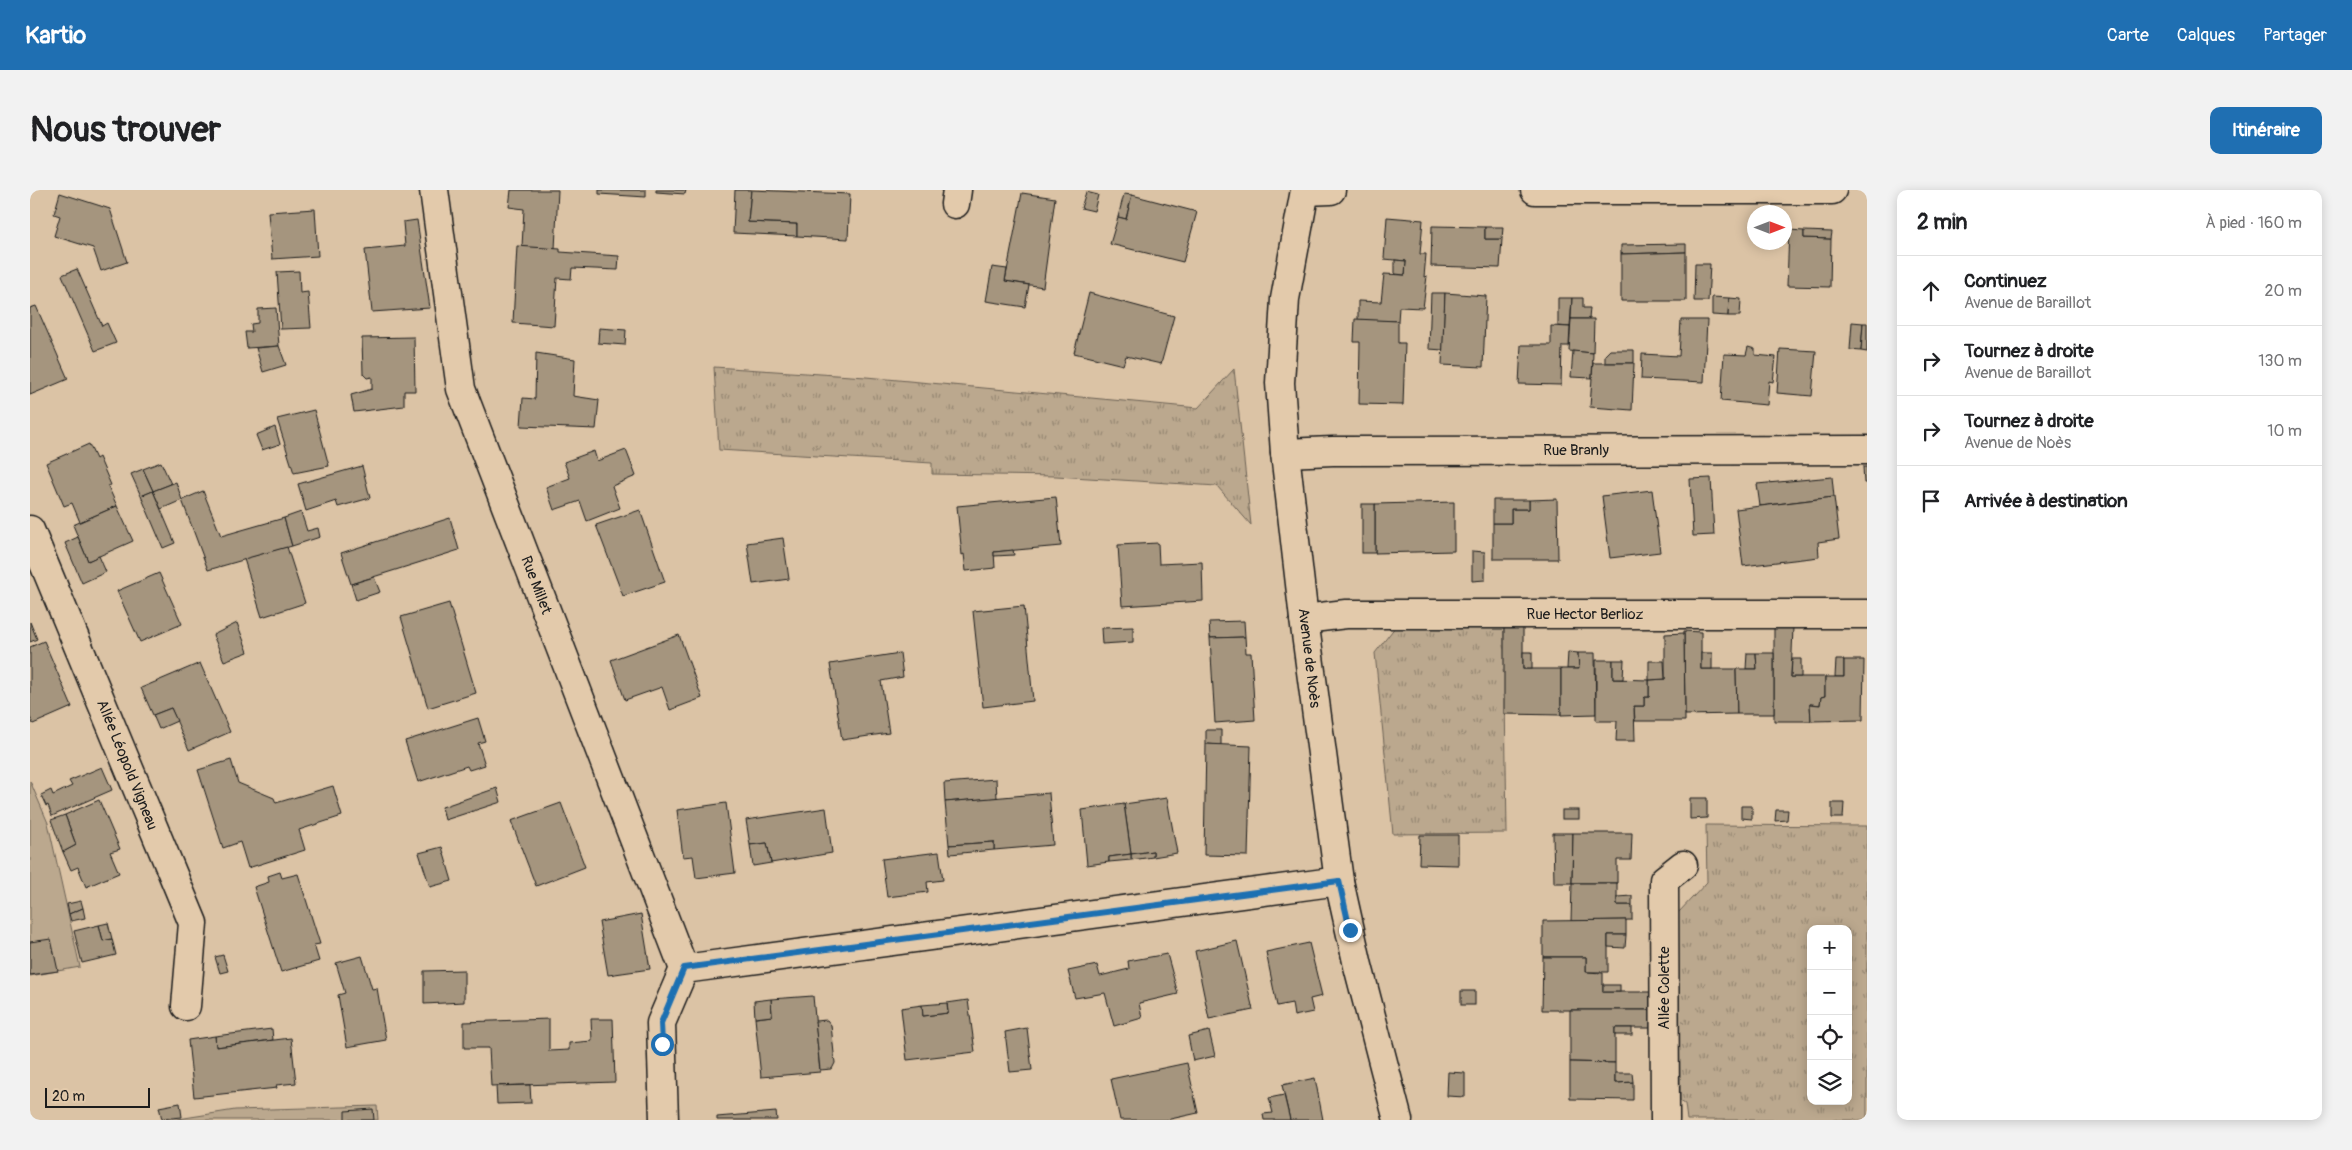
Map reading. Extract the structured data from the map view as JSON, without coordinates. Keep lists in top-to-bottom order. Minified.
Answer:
{"streets":{"street":["Rue Branly","Rue Millet","Rue Hector Berlioz","Avenue de Noès","Allée Léopold Vigneau","Allée Colette"]},"crossings":[["Rue Branly","Avenue de Noès"],["Rue Hector Berlioz","Avenue de Noès"]],"scale_bar":"20 m","north":"right","page":{"header":"Kartio","nav":["Carte","Calques","Partager"],"buttons":"Itinéraire","title":"Nous trouver","heading":["2 min","À pied · 160 m"],"list":[["Continuez","Avenue de Baraillot","20 m"],["Tournez à droite","Avenue de Baraillot","130 m"],["Tournez à droite","Avenue de Noès","10 m"],"Arrivée à destination"],"map_buttons":["+","−"],"scale":"20 m"}}
